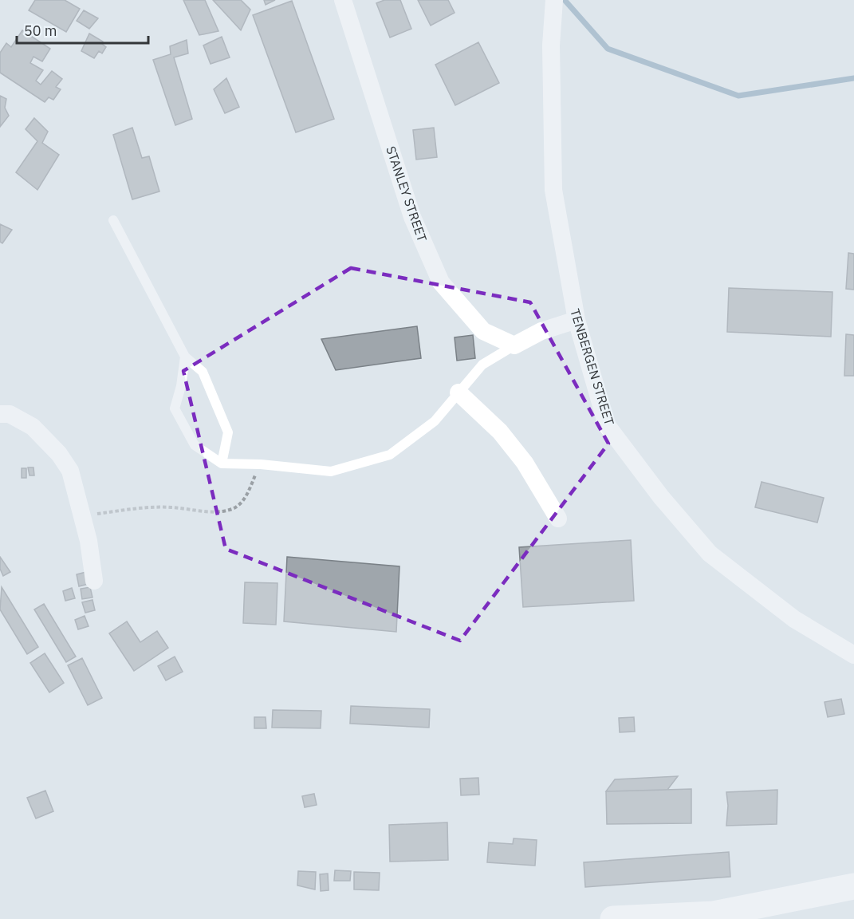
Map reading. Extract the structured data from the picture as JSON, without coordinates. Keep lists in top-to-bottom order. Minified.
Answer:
{"streets":{"street":["STANLEY STREET","TENBERGEN STREET"]},"scale_bar":"50 m"}
